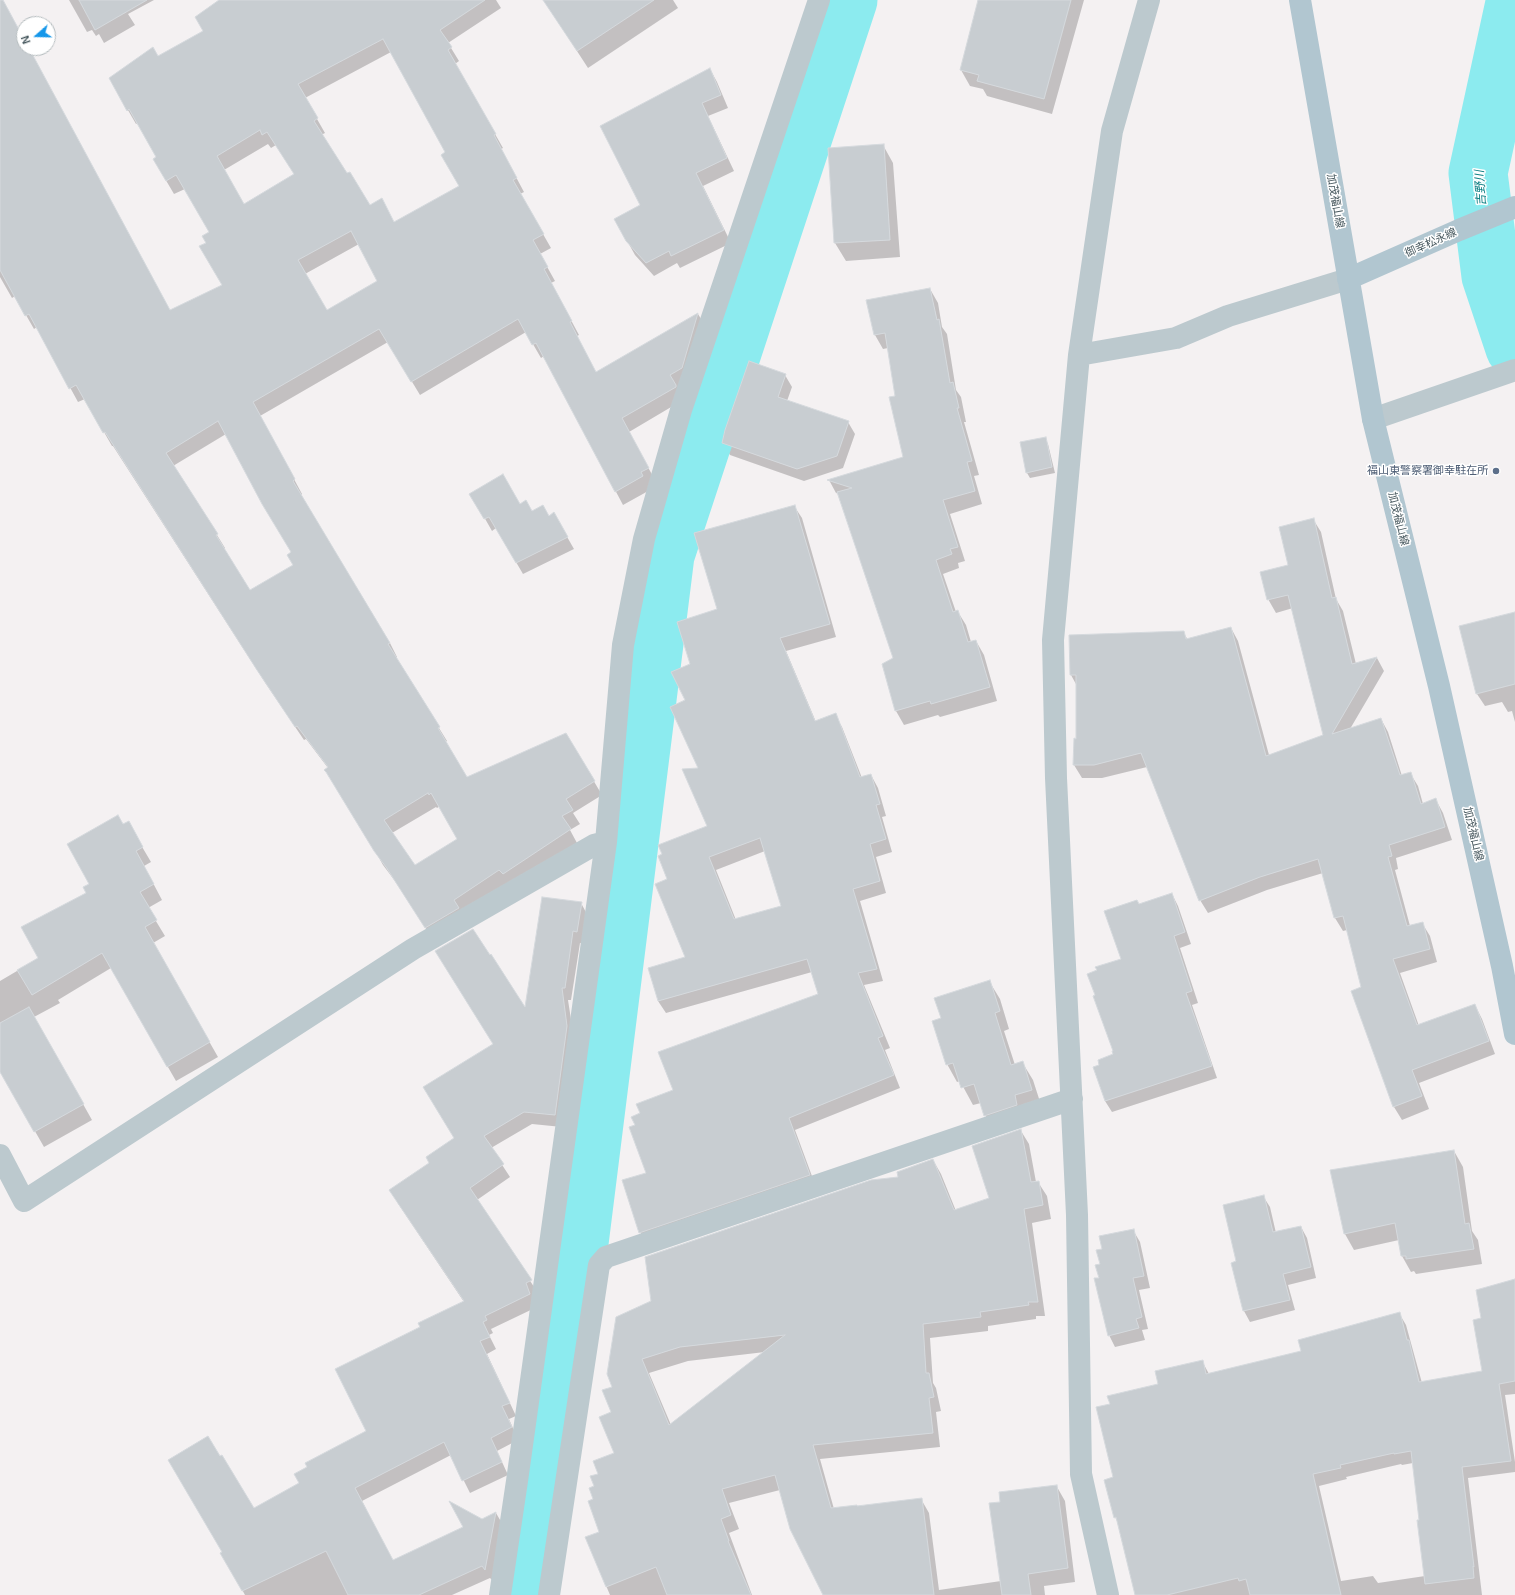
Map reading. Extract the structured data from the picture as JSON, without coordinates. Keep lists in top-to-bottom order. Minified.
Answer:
{"streets":{"main road":["加茂福山線","御幸松永線"]},"crossings":[["加茂福山線","御幸松永線"]],"water":["吉野川"],"places":["福山東警察署御幸駐在所"],"north":"left"}
